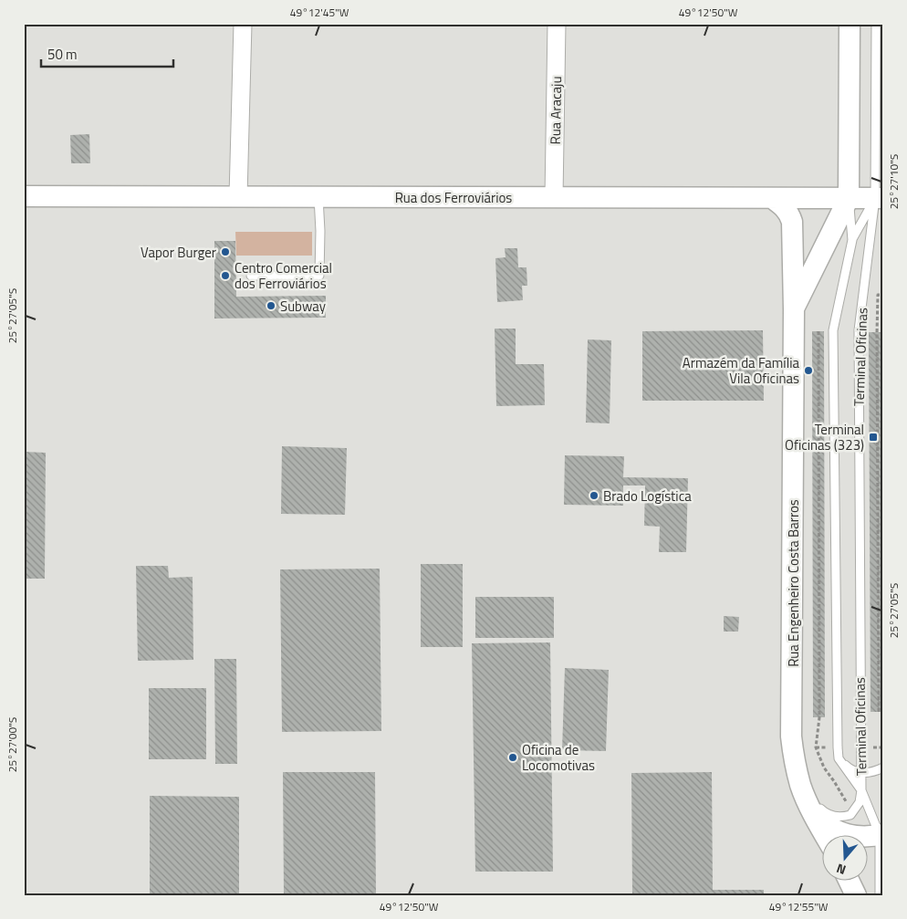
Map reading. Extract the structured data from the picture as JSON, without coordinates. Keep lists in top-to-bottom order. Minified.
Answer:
{"streets":{"street":["Rua Aracaju","Rua dos Ferroviários","Rua Engenheiro Costa Barros"],"lane":["Terminal Oficinas"]},"crossings":[["Rua Aracaju","Rua dos Ferroviários"],["Rua dos Ferroviários","Terminal Oficinas"],["Rua dos Ferroviários","Rua Engenheiro Costa Barros"],["Terminal Oficinas","Rua Engenheiro Costa Barros"]],"places":{"other":["Vapor Burger","Centro Comercial dos Ferroviários","Subway","Armazém da Família Vila Oficinas","Brado Logística","Oficina de Locomotivas"],"transit":["Terminal Oficinas (323)"]},"scale_bar":"50 m","north":"bottom","coordinates":["49°12'45\"W","49°12'50\"W","25°27'10\"S","25°27'05\"S","25°27'00\"S","49°12'55\"W"]}
